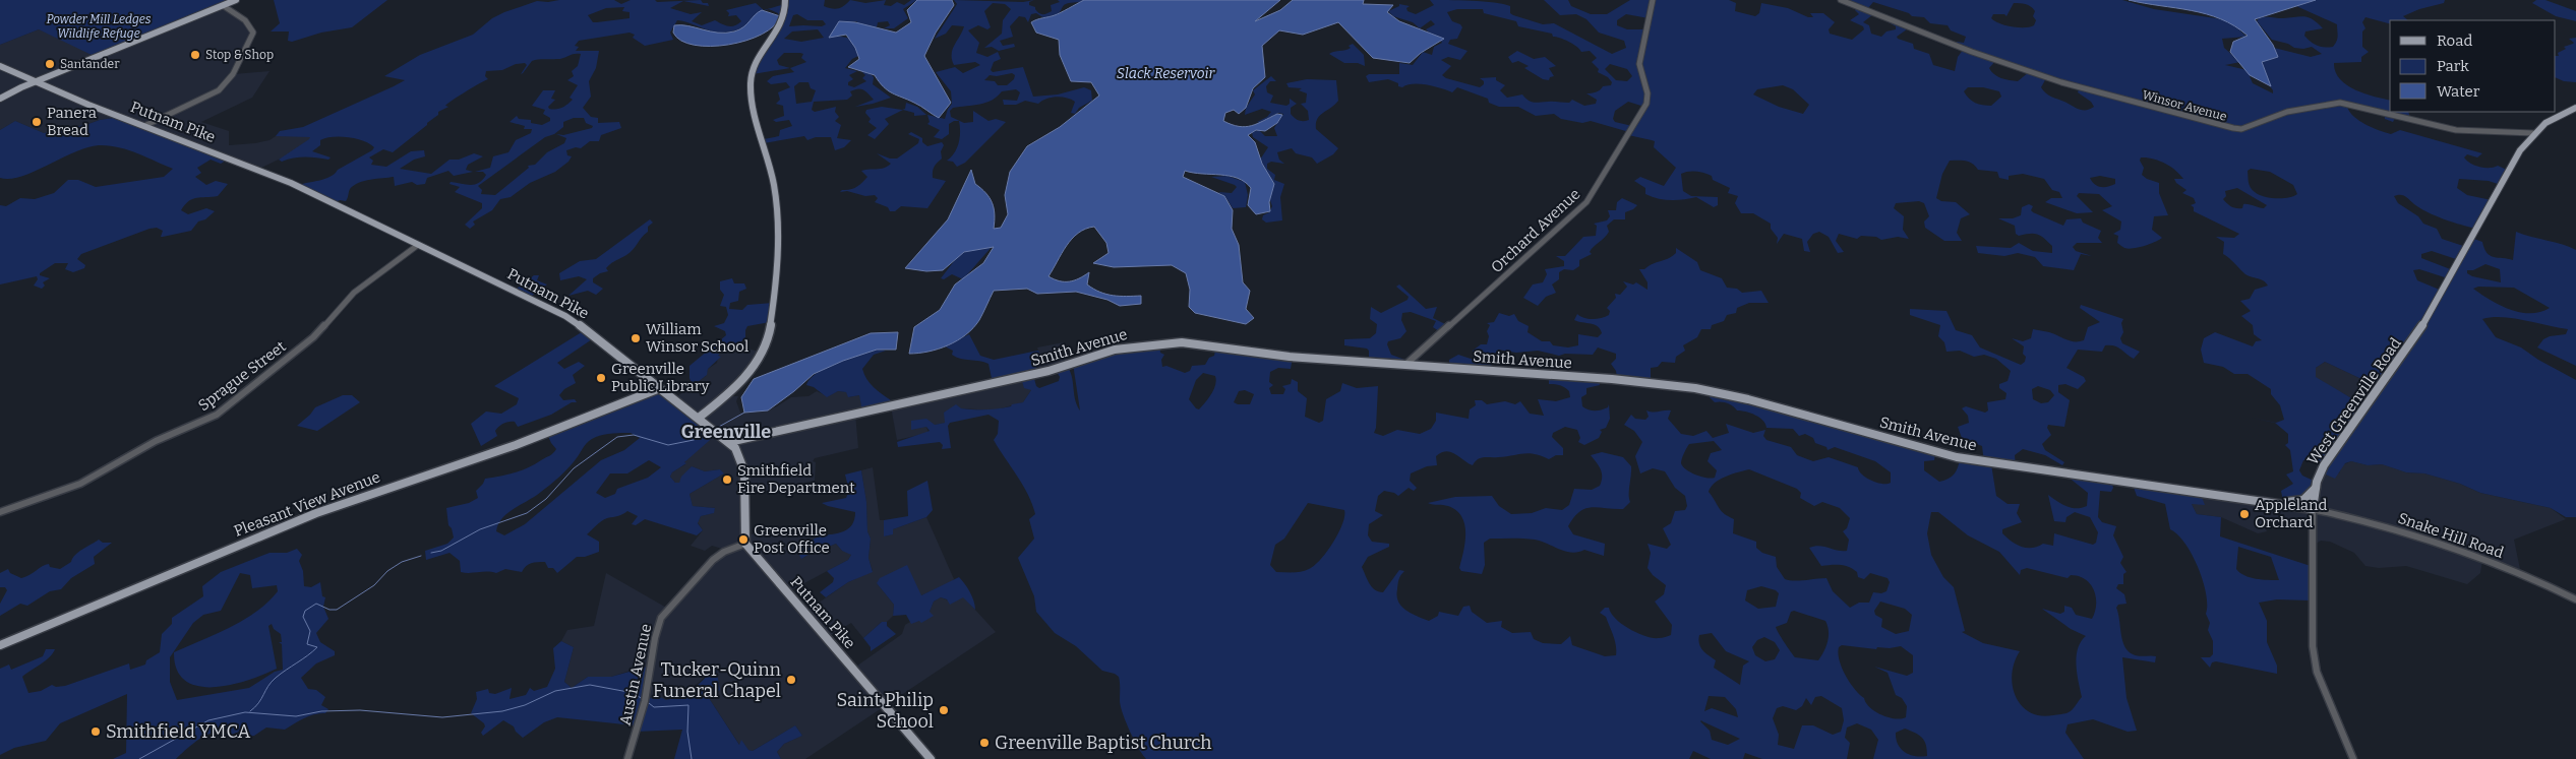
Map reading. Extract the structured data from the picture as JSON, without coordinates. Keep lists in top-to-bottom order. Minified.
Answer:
{"streets":{"main road":["Putnam Pike","Smith Avenue","West Greenville Road","Pleasant View Avenue"],"street":["Winsor Avenue","Orchard Avenue","Sprague Street","Snake Hill Road","Austin Avenue"]},"crossings":[["Winsor Avenue","West Greenville Road"],["Putnam Pike","Smith Avenue"],["Putnam Pike","Sprague Street"],["Putnam Pike","Pleasant View Avenue"],["Putnam Pike","Austin Avenue"],["Orchard Avenue","Smith Avenue"],["Smith Avenue","West Greenville Road"],["Smith Avenue","Snake Hill Road"],["West Greenville Road","Snake Hill Road"]],"districts":["Greenville"],"water":["Slack Reservoir"],"parks":["Powder Mill Ledges Wildlife Refuge"],"places":["Stop & Shop","Santander","Panera Bread","William Winsor School","Greenville Public Library","Smithfield Fire Department","Appleland Orchard","Greenville Post Office","Tucker-Quinn Funeral Chapel","Saint Philip School","Smithfield YMCA","Greenville Baptist Church"],"legend":["Road","Park","Water"]}
